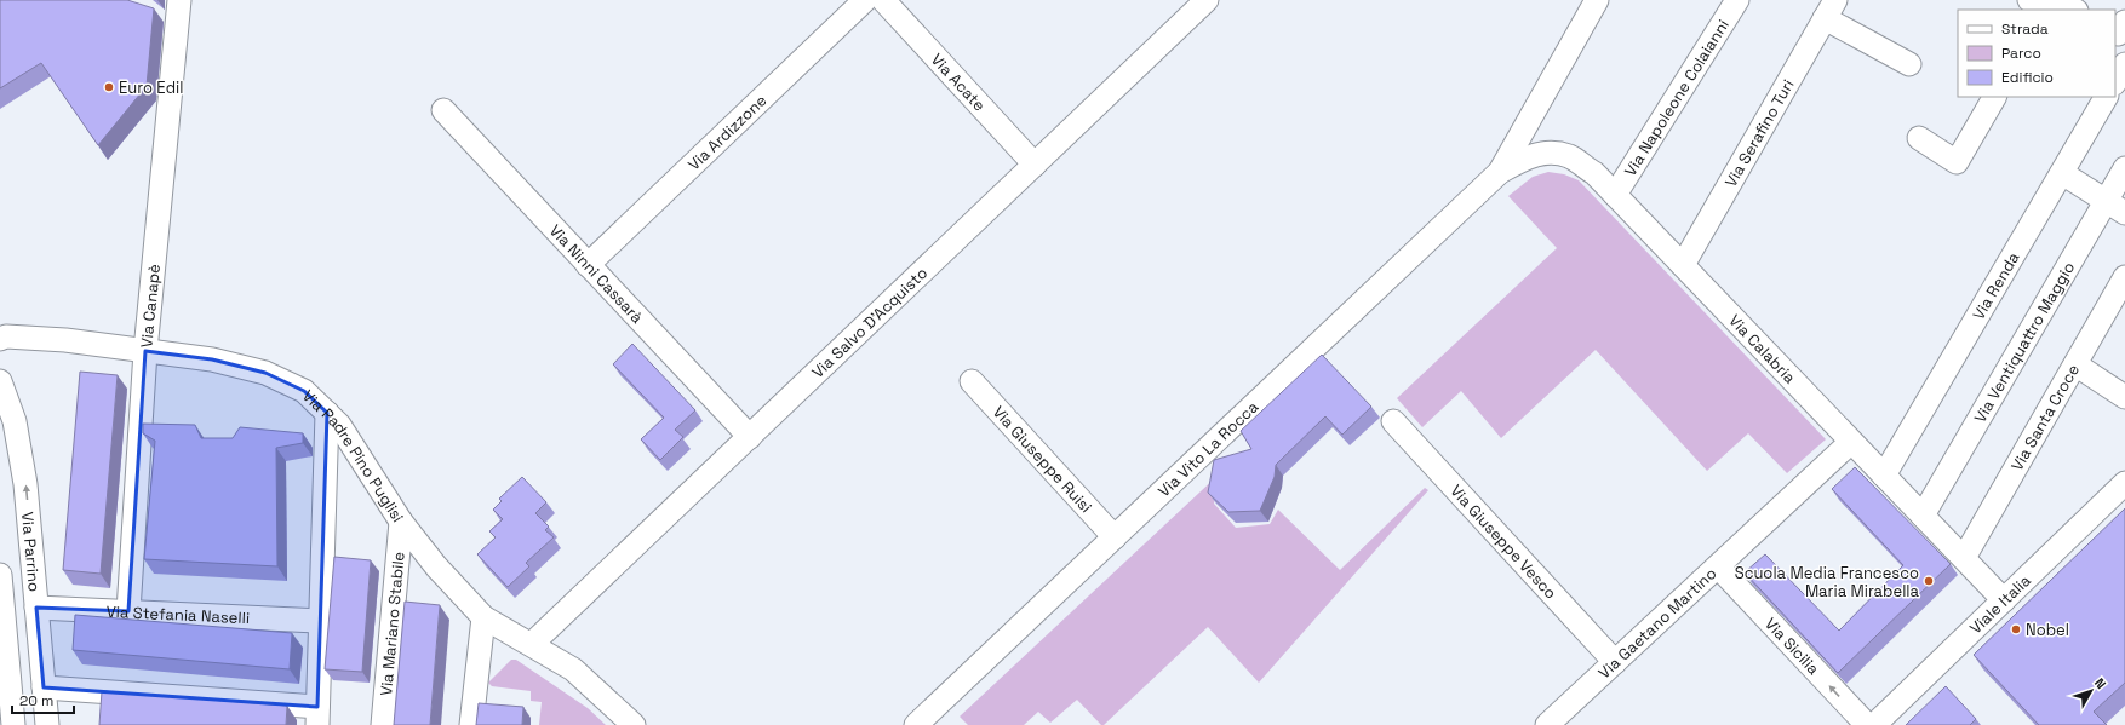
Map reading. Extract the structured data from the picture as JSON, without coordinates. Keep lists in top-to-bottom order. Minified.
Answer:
{"streets":{"street":["Via Acate","Via Napoleone Colaianni","Via Ardizzone","Via Serafino Turi","Via Ninni Cassarà","Via Renda","Via Canapè","Via Salvo D'Acquisto","Via Ventiquattro Maggio","Via Calabria","Via Santa Croce","Via Vito La Rocca","Via Padre Pino Puglisi","Via Giuseppe Ruisi","Via Giuseppe Vesco","Via Parrino","Viale Italia","Via Stefania Naselli","Via Mariano Stabile","Via Gaetano Martino","Via Sicilia"]},"crossings":[["Via Acate","Via Salvo D'Acquisto"],["Via Napoleone Colaianni","Via Calabria"],["Via Ardizzone","Via Ninni Cassarà"],["Via Serafino Turi","Via Calabria"],["Via Ninni Cassarà","Via Salvo D'Acquisto"],["Via Renda","Via Calabria"],["Via Canapè","Via Padre Pino Puglisi"],["Via Canapè","Via Stefania Naselli"],["Via Salvo D'Acquisto","Via Padre Pino Puglisi"],["Via Ventiquattro Maggio","Via Calabria"],["Via Calabria","Via Santa Croce"],["Via Calabria","Via Vito La Rocca"],["Via Calabria","Viale Italia"],["Via Calabria","Via Gaetano Martino"],["Via Vito La Rocca","Via Giuseppe Ruisi"],["Via Padre Pino Puglisi","Via Mariano Stabile"],["Via Giuseppe Vesco","Via Gaetano Martino"],["Via Parrino","Via Stefania Naselli"],["Via Gaetano Martino","Via Sicilia"]],"one_way":["Via Parrino","Via Sicilia"],"places":["Euro Edil","Scuola Media Francesco Maria Mirabella","Nobel"],"legend":["Strada","Parco","Edificio"],"scale_bar":"20 m","north":"top right"}
